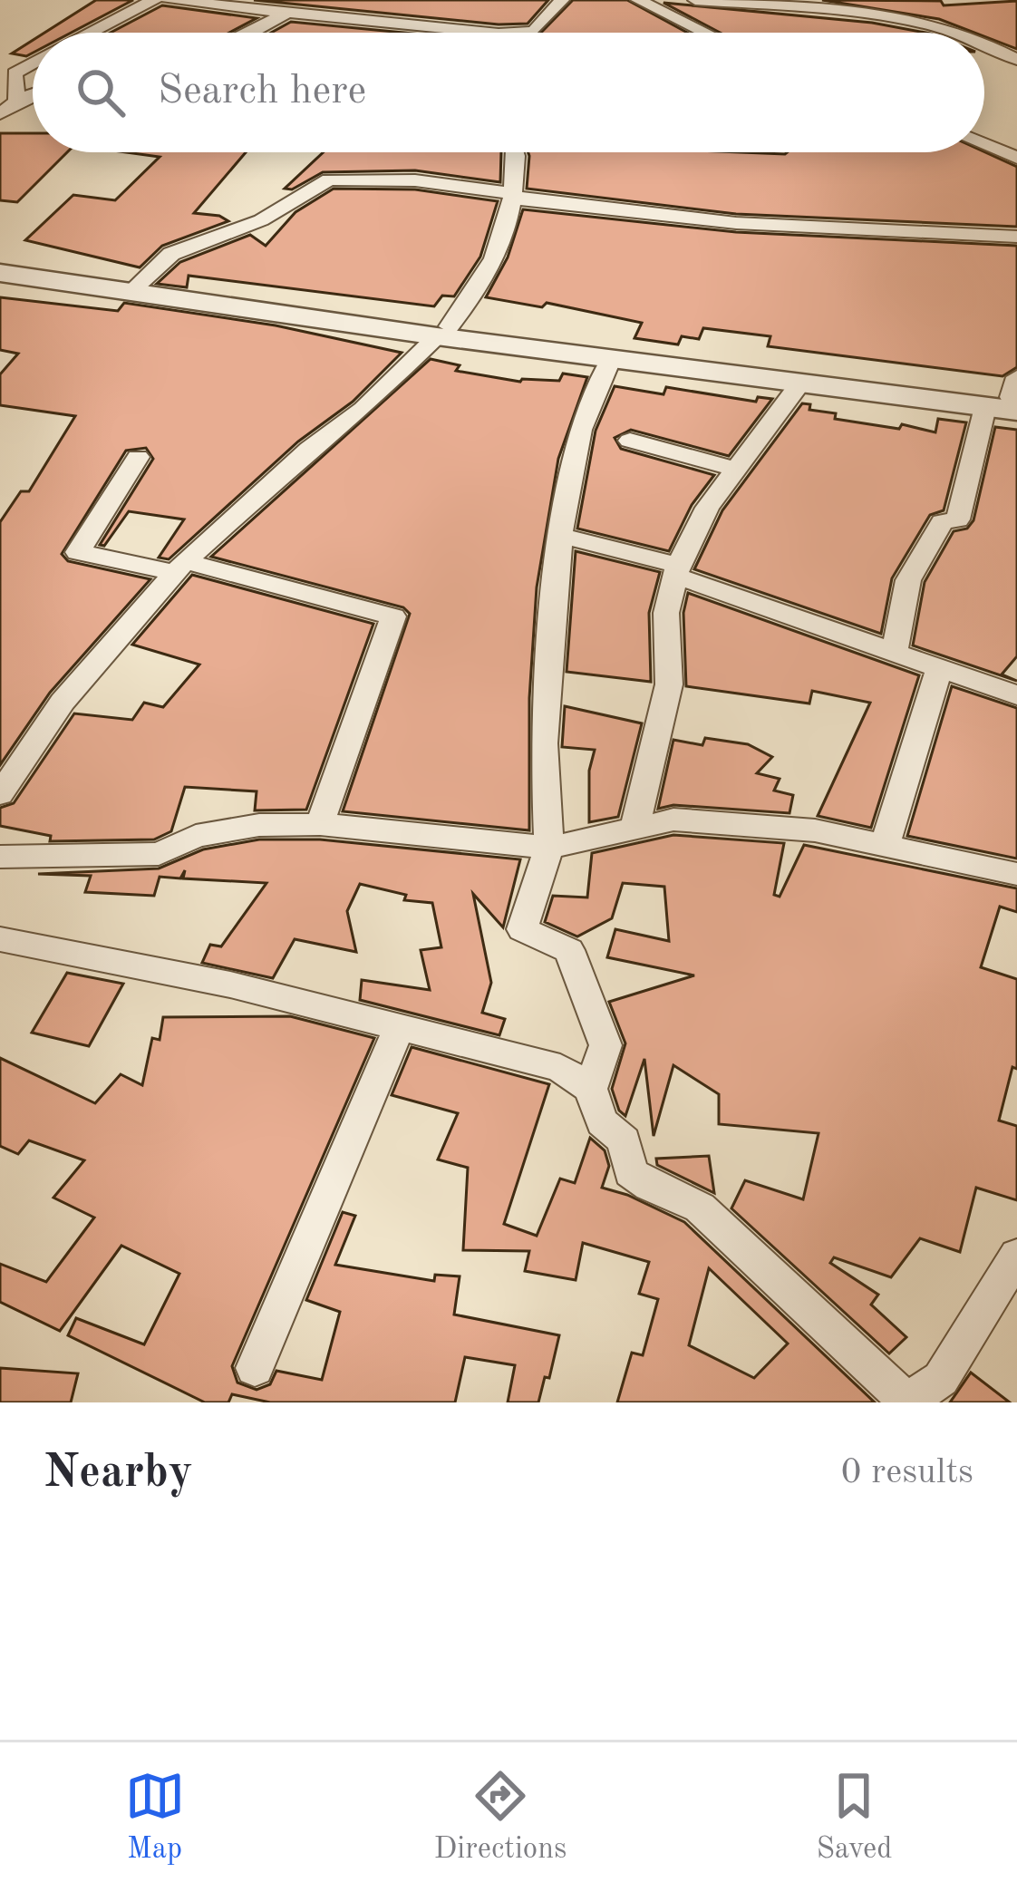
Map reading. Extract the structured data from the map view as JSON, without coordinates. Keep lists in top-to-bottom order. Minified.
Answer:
{"page":{"search":"Search here","heading":["Nearby","0 results"],"nav":["Map","Directions","Saved"]}}
